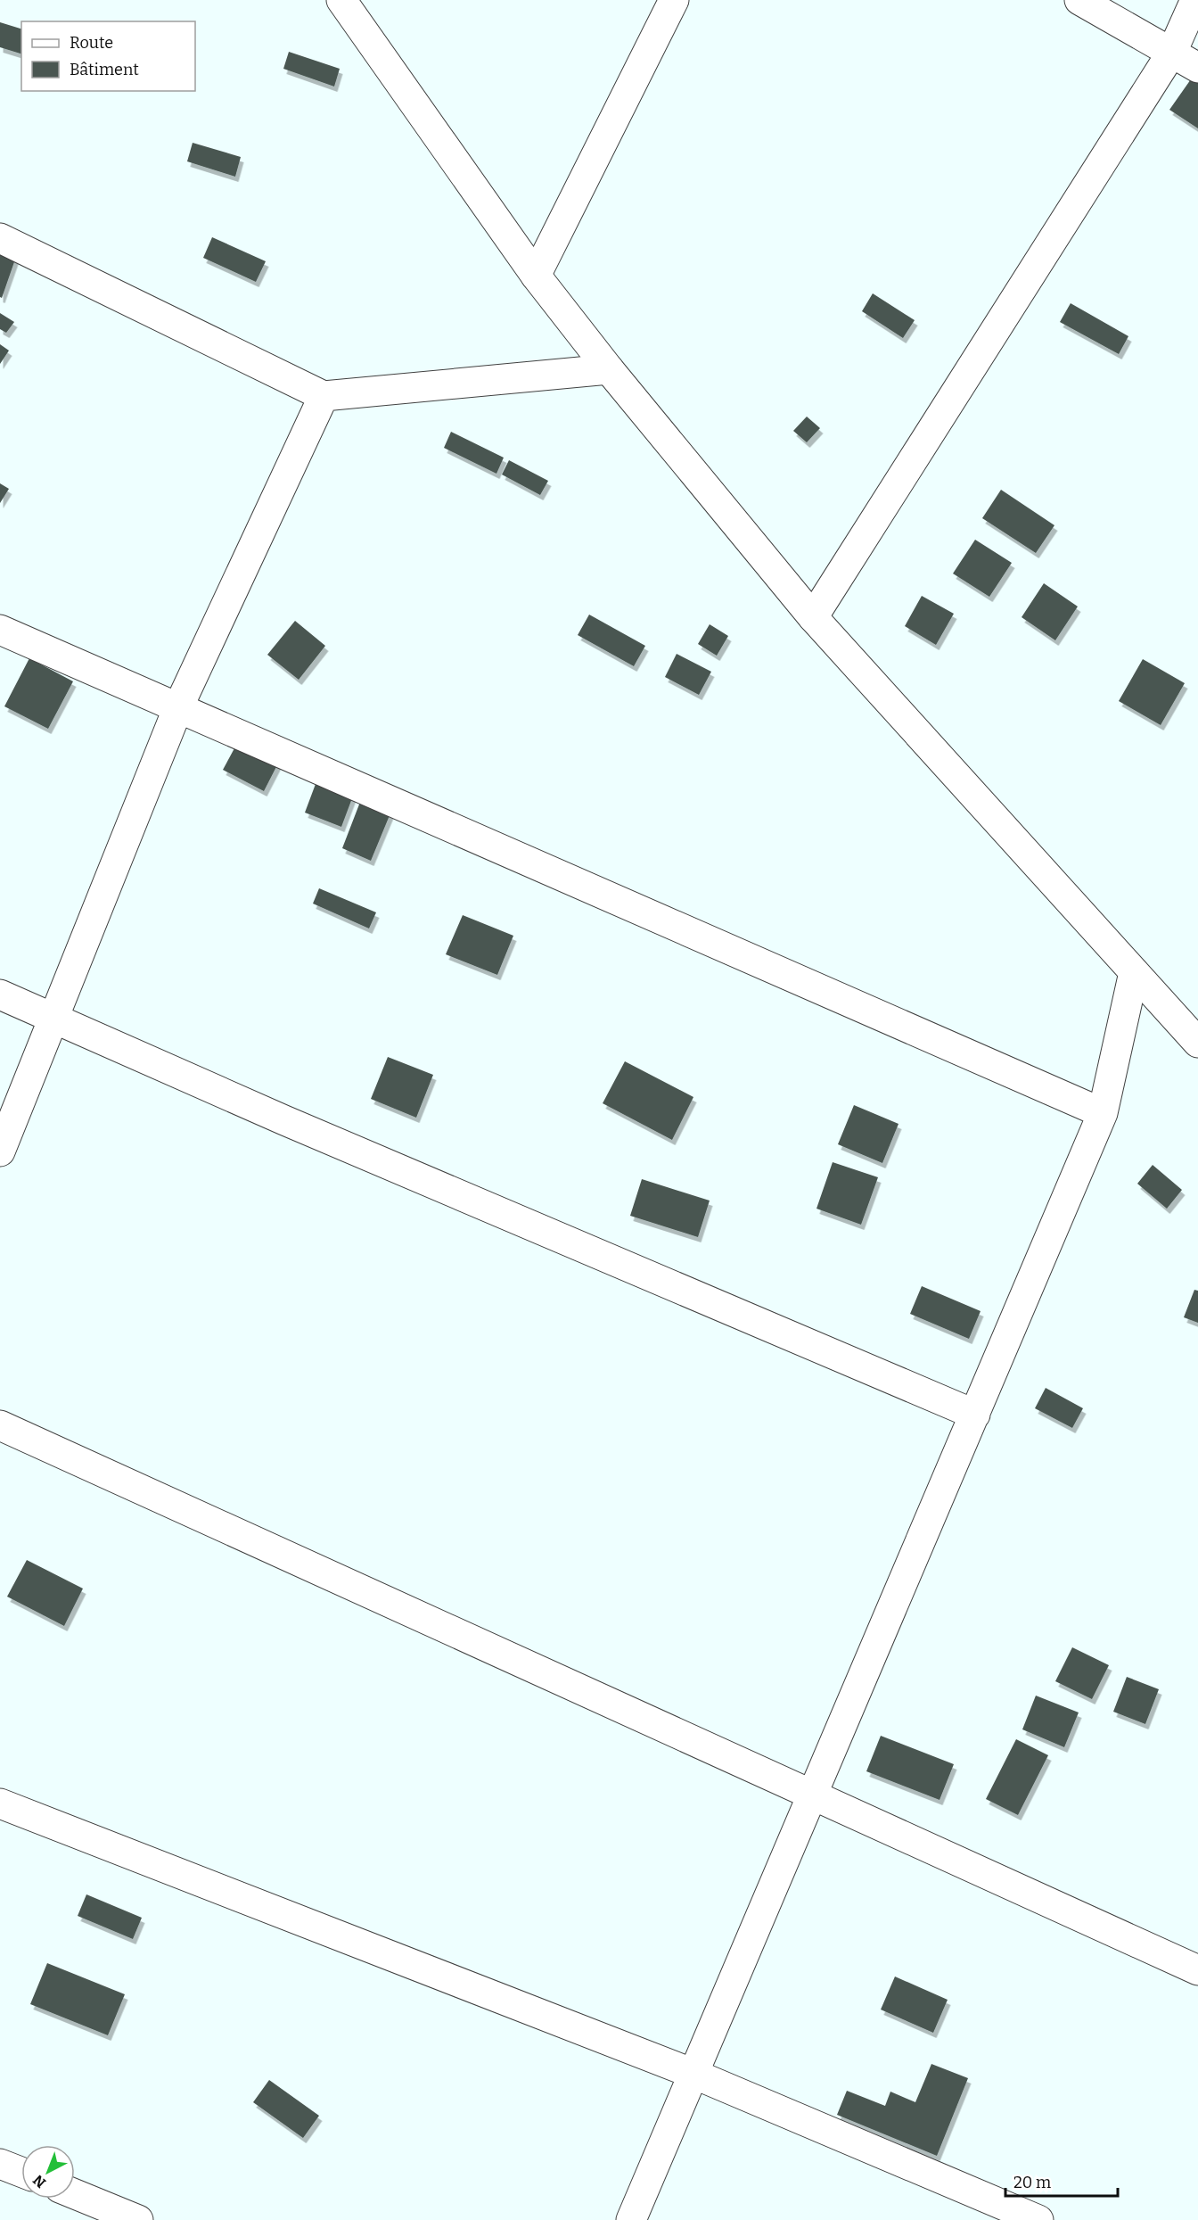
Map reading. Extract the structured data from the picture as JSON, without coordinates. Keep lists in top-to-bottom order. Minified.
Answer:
{"legend":["Route","Bâtiment"],"scale_bar":"20 m","north":"bottom left"}
